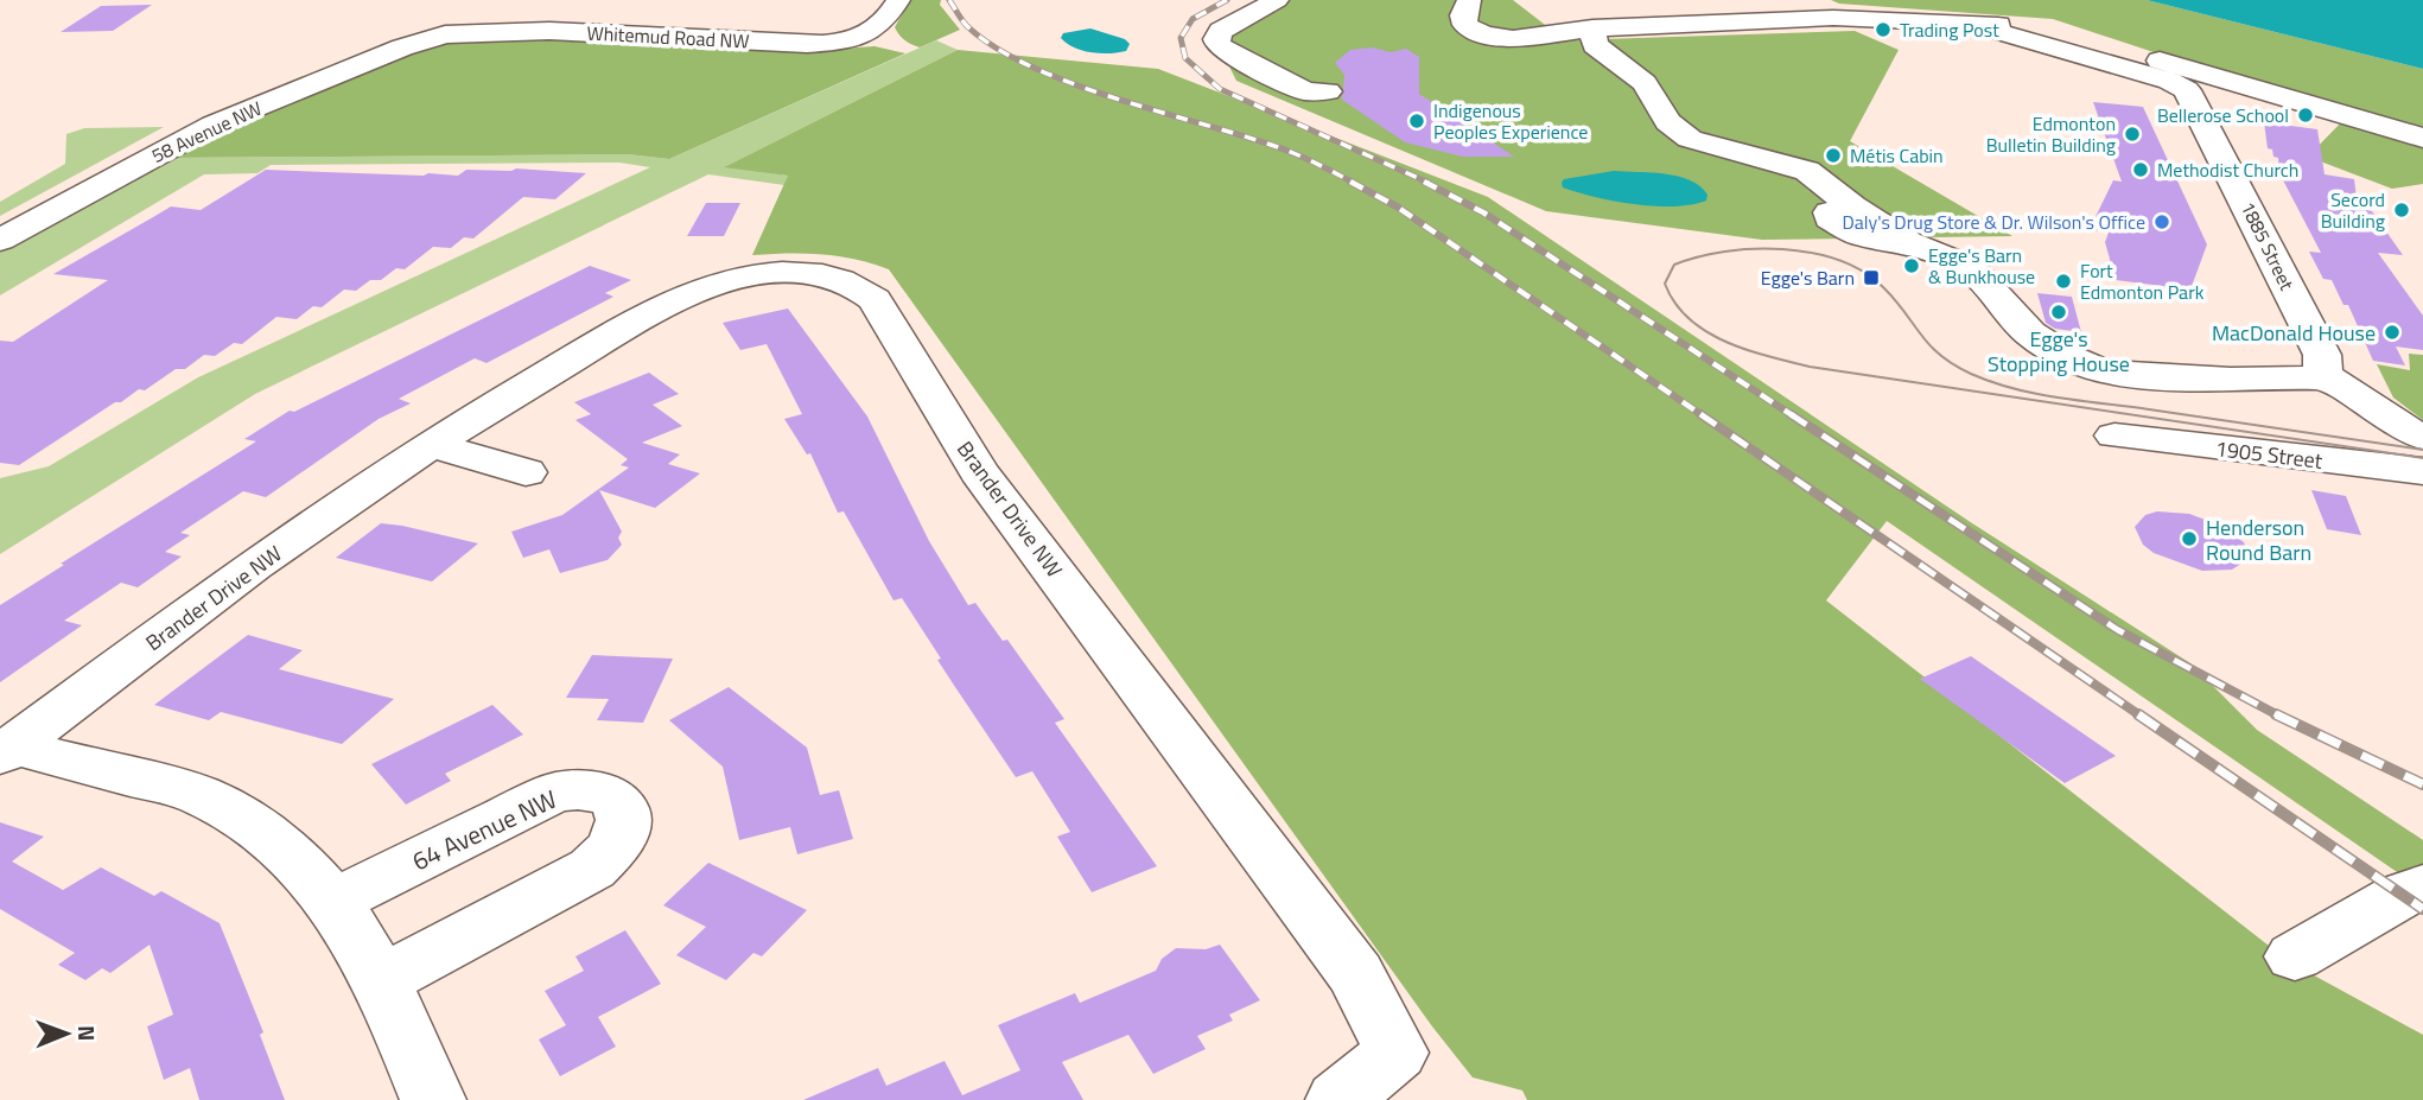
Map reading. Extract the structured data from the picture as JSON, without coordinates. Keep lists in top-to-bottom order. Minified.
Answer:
{"streets":{"street":["Whitemud Road NW","58 Avenue NW","1885 Street","1905 Street","Brander Drive NW","64 Avenue NW"]},"crossings":[["Whitemud Road NW","58 Avenue NW"],["1885 Street","1905 Street"]],"places":{"other":["Trading Post","Bellerose School","Indigenous Peoples Experience","Edmonton Bulletin Building","Métis Cabin","Methodist Church","Secord Building","Daly's Drug Store & Dr. Wilson's Office","Egge's Barn & Bunkhouse","Fort Edmonton Park","Egge's Stopping House","MacDonald House","Henderson Round Barn"],"transit":["Egge's Barn"]},"north":"right"}
